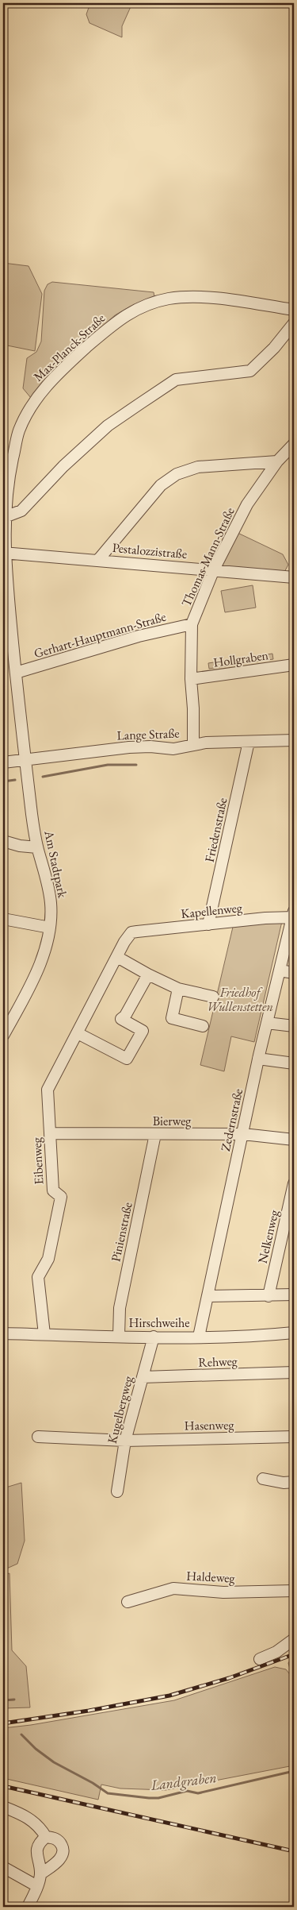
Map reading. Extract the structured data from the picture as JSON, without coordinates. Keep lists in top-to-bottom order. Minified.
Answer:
{"streets":{"street":["Max-Planck-Straße","Pestalozzistraße","Thomas-Mann-Straße","Gerhart-Hauptmann-Straße","Hollgraben","Lange Straße","Friedenstraße","Am Stadtpark","Kapellenweg","Zedernstraße","Bierweg","Eibenweg","Pinienstraße","Nelkenweg","Hirschweihe","Rehweg","Kugelbergweg","Hasenweg","Haldeweg"]},"crossings":[["Max-Planck-Straße","Pestalozzistraße"],["Max-Planck-Straße","Gerhart-Hauptmann-Straße"],["Max-Planck-Straße","Lange Straße"],["Max-Planck-Straße","Am Stadtpark"],["Pestalozzistraße","Thomas-Mann-Straße"],["Thomas-Mann-Straße","Gerhart-Hauptmann-Straße"],["Thomas-Mann-Straße","Hollgraben"],["Thomas-Mann-Straße","Lange Straße"],["Lange Straße","Friedenstraße"],["Lange Straße","Am Stadtpark"],["Friedenstraße","Kapellenweg"],["Kapellenweg","Zedernstraße"],["Kapellenweg","Eibenweg"],["Zedernstraße","Bierweg"],["Zedernstraße","Hirschweihe"],["Bierweg","Eibenweg"],["Bierweg","Pinienstraße"],["Eibenweg","Hirschweihe"],["Pinienstraße","Hirschweihe"],["Hirschweihe","Kugelbergweg"],["Rehweg","Kugelbergweg"],["Kugelbergweg","Hasenweg"]],"water":["Landgraben"],"parks":["Friedhof Wullenstetten"]}
